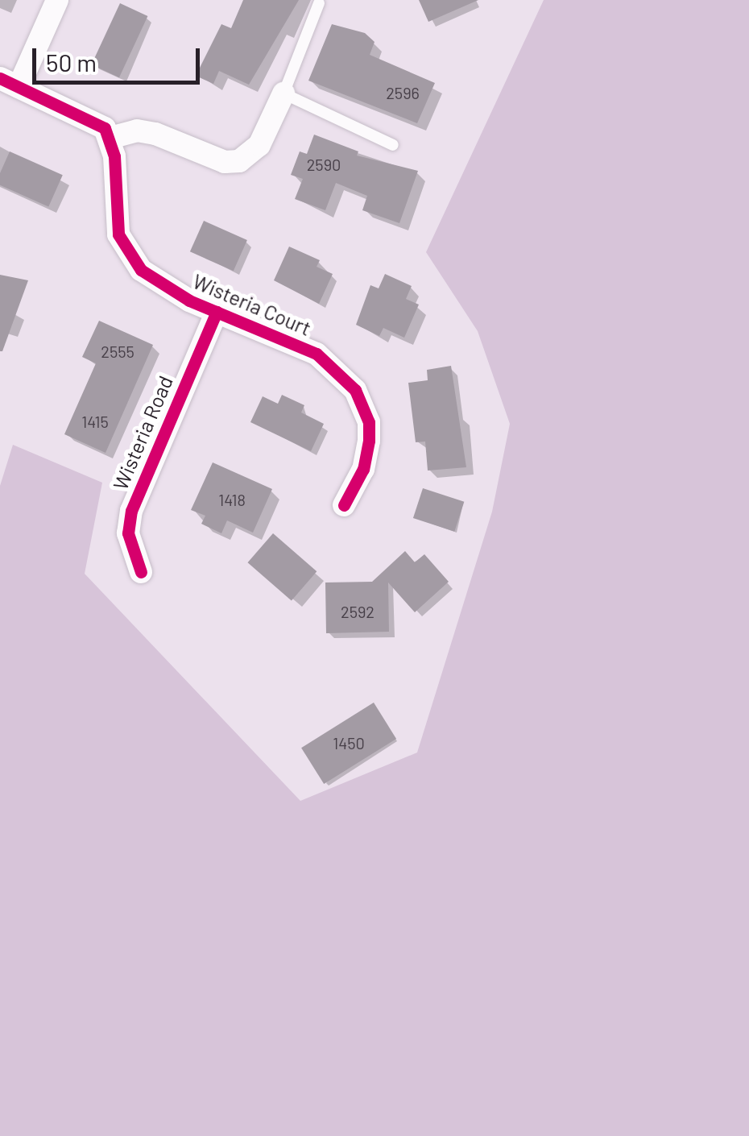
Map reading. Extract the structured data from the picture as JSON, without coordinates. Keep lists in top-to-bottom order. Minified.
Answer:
{"streets":{"street":["Wisteria Court","Wisteria Road"]},"crossings":[["Wisteria Court","Wisteria Road"]],"house_numbers":["2596","2590","2555","1415","1418","2592","1450"],"scale_bar":"50 m"}
